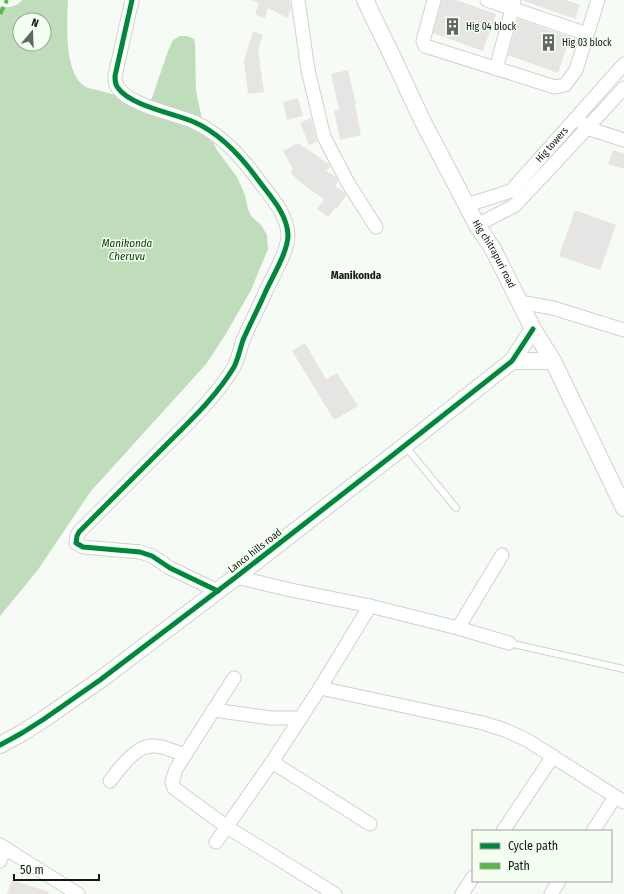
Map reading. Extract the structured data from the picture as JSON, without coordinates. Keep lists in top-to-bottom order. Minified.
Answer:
{"streets":{"street":["Hig towers","Hig chitrapuri road","Lanco hills road"]},"crossings":[["Hig towers","Hig chitrapuri road"],["Hig chitrapuri road","Lanco hills road"]],"districts":["Manikonda"],"water":["Manikonda Cheruvu"],"places":{"building":["Hig 04 block","Hig 03 block"]},"legend":["Cycle path","Path"],"scale_bar":"50 m","north":"top"}
